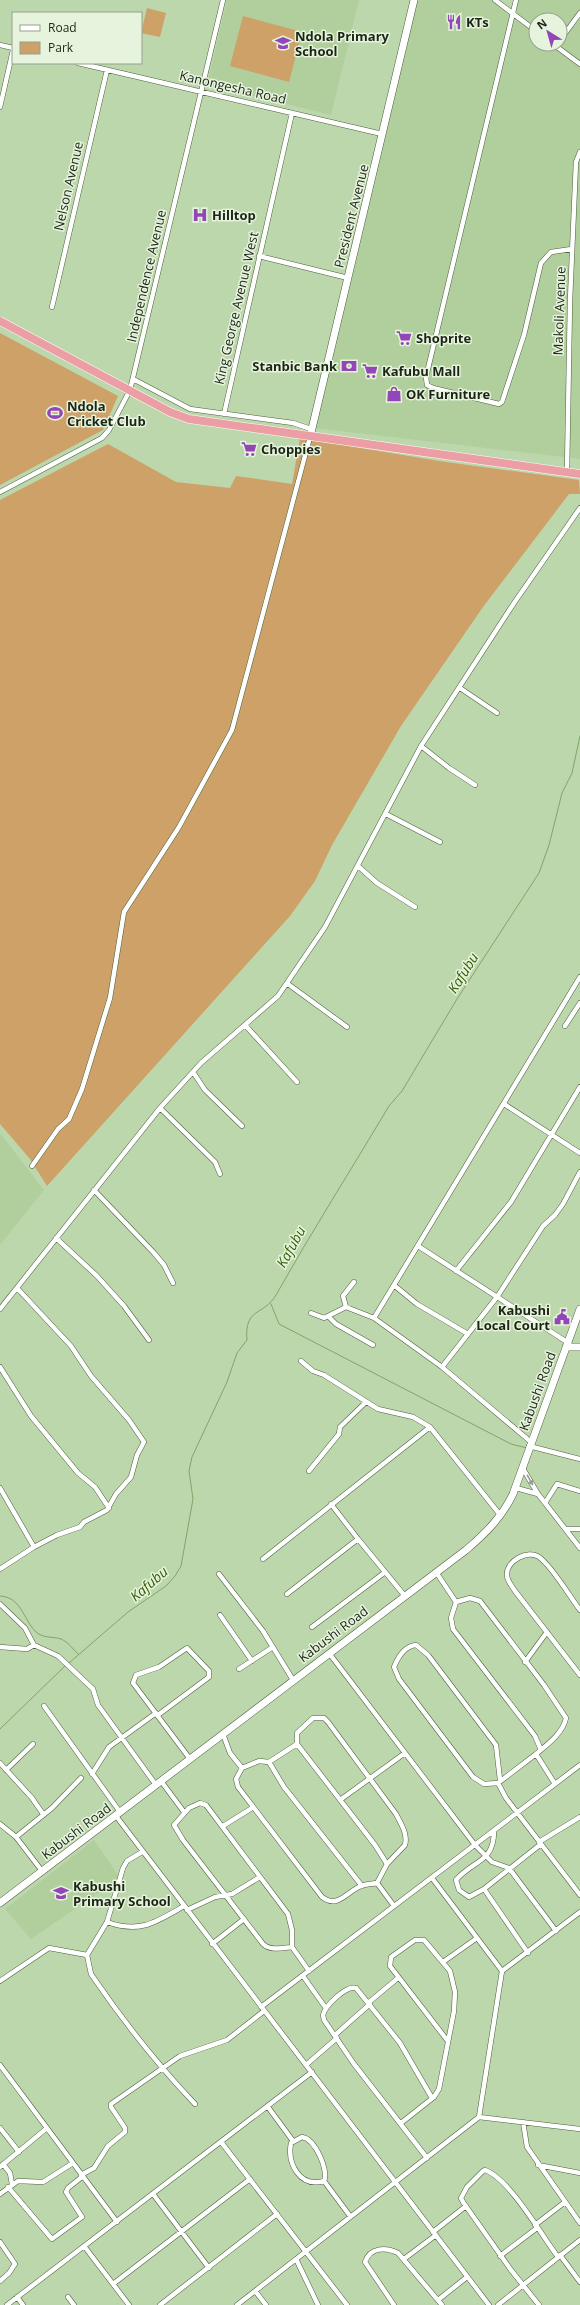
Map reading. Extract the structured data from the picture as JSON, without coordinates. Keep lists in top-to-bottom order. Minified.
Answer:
{"streets":{"main road":["President Avenue","Kabushi Road"],"street":["Kanongesha Road","Nelson Avenue","Independence Avenue","King George Avenue West","Makoli Avenue"]},"crossings":[["Kanongesha Road","Nelson Avenue"],["Kanongesha Road","President Avenue"],["Kanongesha Road","Independence Avenue"],["Kanongesha Road","King George Avenue West"]],"water":["Kafubu"],"places":{"restaurant":["KTs"],"school or university":["Ndola Primary School","Kabushi Primary School"],"hospital":["Hilltop"],"supermarket":["Shoprite","Kafubu Mall","Choppies"],"bank":["Stanbic Bank"],"shop":["OK Furniture"],"sports":["Ndola Cricket Club"],"public building":["Kabushi Local Court"]},"legend":["Road","Park"],"north":"top left"}
